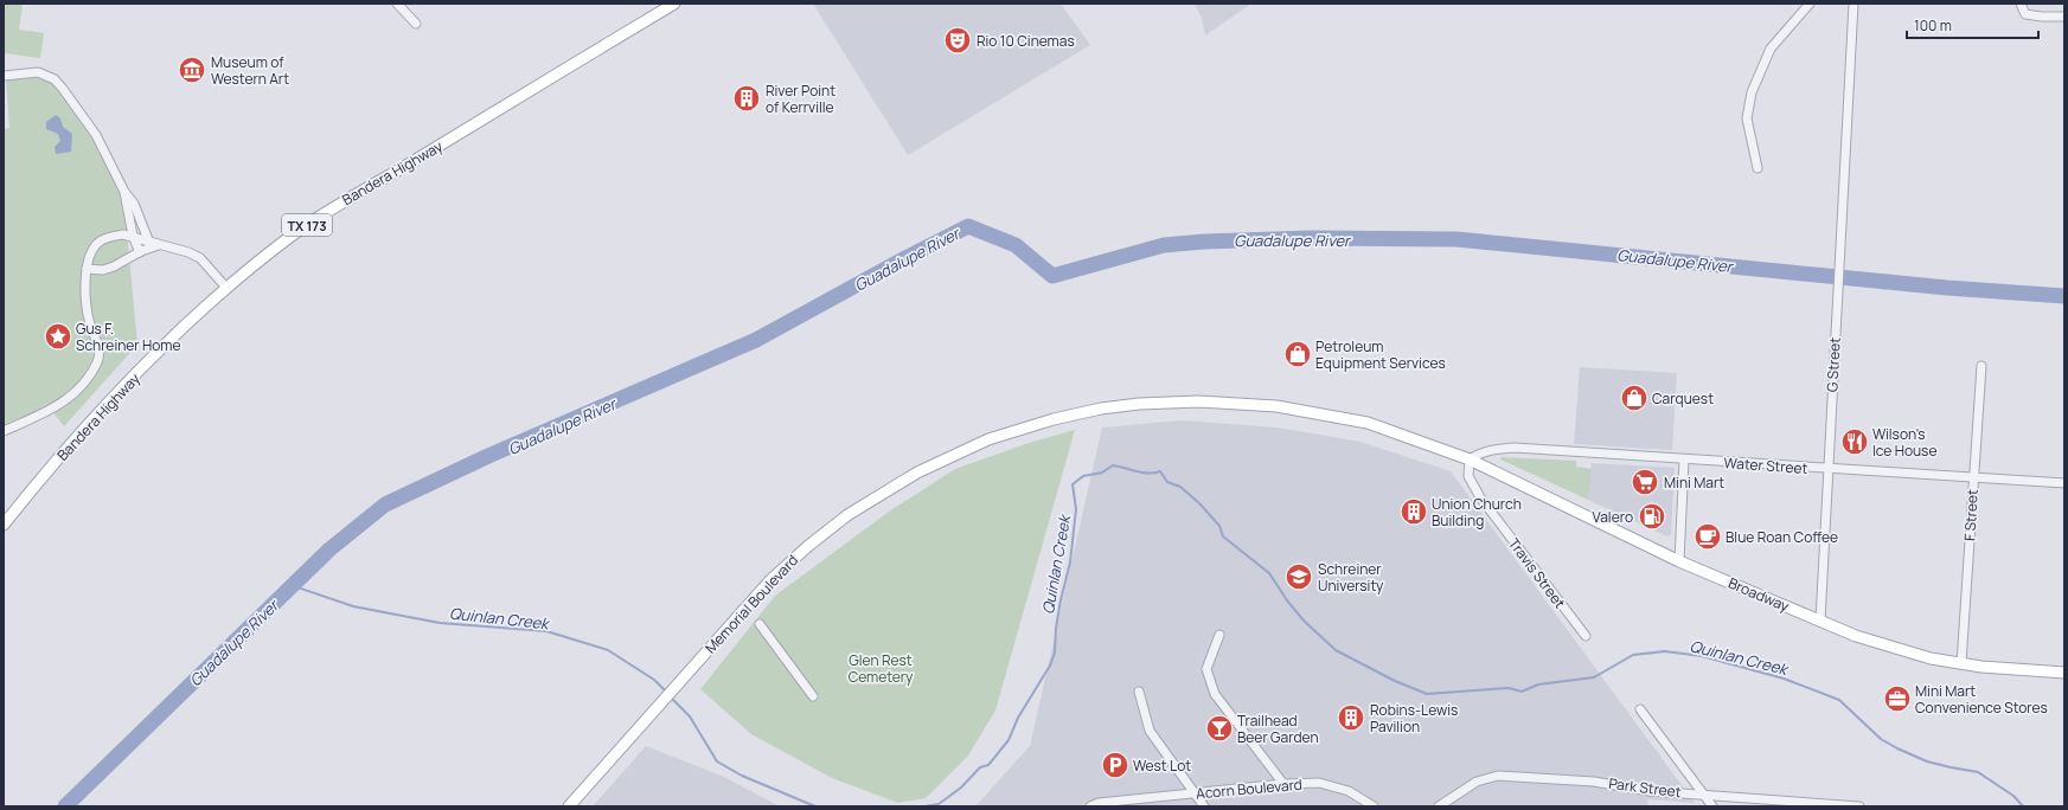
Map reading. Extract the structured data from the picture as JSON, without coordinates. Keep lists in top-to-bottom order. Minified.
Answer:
{"streets":{"main road":["Bandera Highway","TX 173","Broadway","Memorial Boulevard"],"street":["G Street","Water Street","F Street","Travis Street","Park Street","Acorn Boulevard"]},"crossings":[["G Street","Water Street"],["G Street","Broadway"],["Water Street","F Street"],["Water Street","Travis Street"],["Water Street","Broadway"],["Water Street","Memorial Boulevard"],["F Street","Broadway"],["Travis Street","Broadway"],["Travis Street","Memorial Boulevard"],["Broadway","Memorial Boulevard"]],"water":["Guadalupe River","Quinlan Creek"],"parks":["Glen Rest Cemetery"],"places":{"theatre":["Rio 10 Cinemas"],"museum":["Museum of Western Art"],"building":["River Point of Kerrville","Union Church Building","Robins-Lewis Pavilion"],"place":["Gus F. Schreiner Home"],"shop":["Petroleum Equipment Services","Carquest"],"restaurant":["Wilson's Ice House"],"supermarket":["Mini Mart"],"fuel station":["Valero"],"cafe":["Blue Roan Coffee"],"school or university":["Schreiner University"],"office":["Mini Mart Convenience Stores"],"bar":["Trailhead Beer Garden"],"parking":["West Lot"]},"scale_bar":"100 m"}
